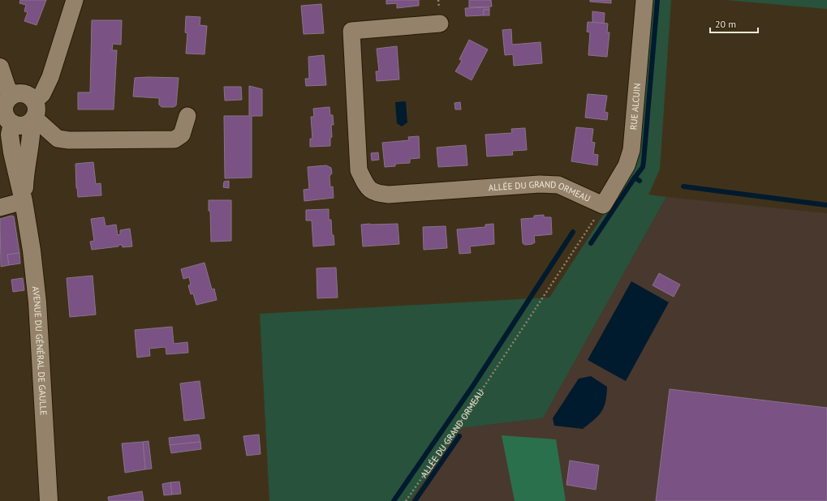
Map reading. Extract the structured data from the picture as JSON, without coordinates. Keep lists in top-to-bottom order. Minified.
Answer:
{"streets":{"street":["RUE ALCUIN","ALLÉE DU GRAND ORMEAU","AVENUE DU GÉNÉRAL DE GAULLE"]},"crossings":[["RUE ALCUIN","ALLÉE DU GRAND ORMEAU"]],"scale_bar":"20 m"}
